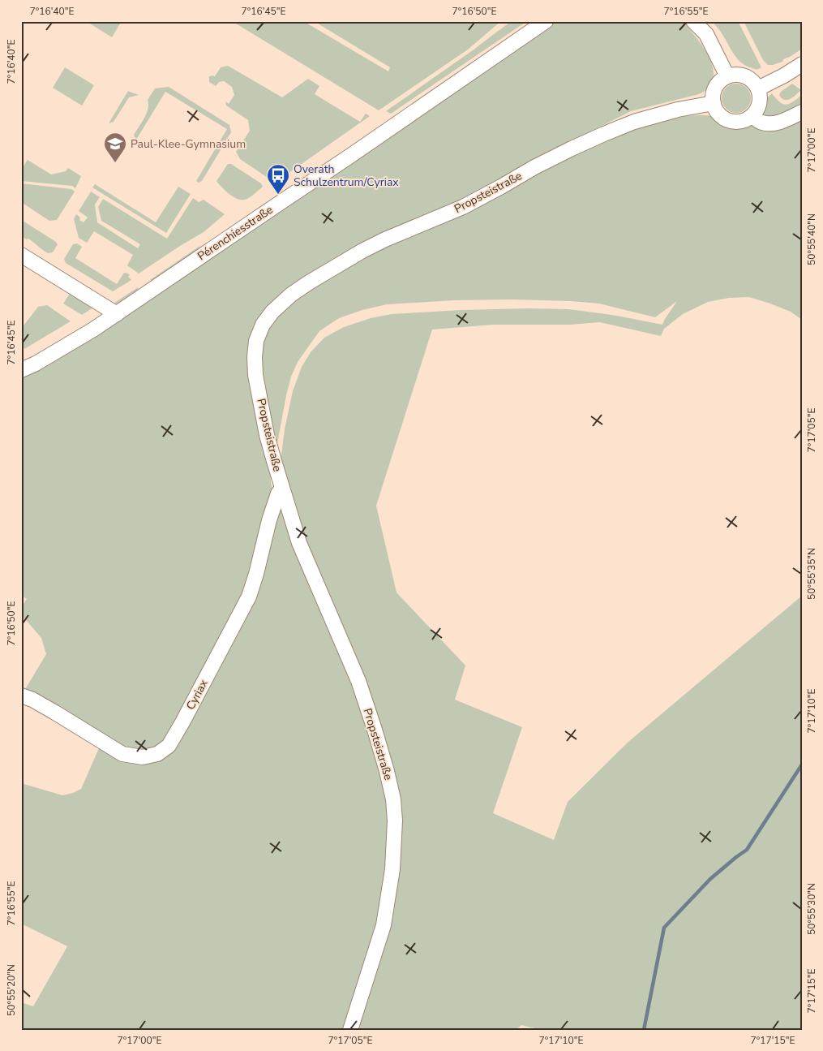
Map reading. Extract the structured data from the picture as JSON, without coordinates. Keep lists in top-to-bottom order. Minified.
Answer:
{"streets":{"street":["Propsteistraße","Pérenchiesstraße","Cyriax"]},"crossings":[["Propsteistraße","Cyriax"]],"places":{"school or university":["Paul-Klee-Gymnasium"],"bus stop":["Overath Schulzentrum/Cyriax"]},"coordinates":["7°16'40\"E","7°16'45\"E","7°16'50\"E","7°16'55\"E","7°17'00\"E","50°55'40\"N","7°17'05\"E","50°55'35\"N","7°17'10\"E","50°55'30\"N","50°55'20\"N","7°17'15\"E"]}
